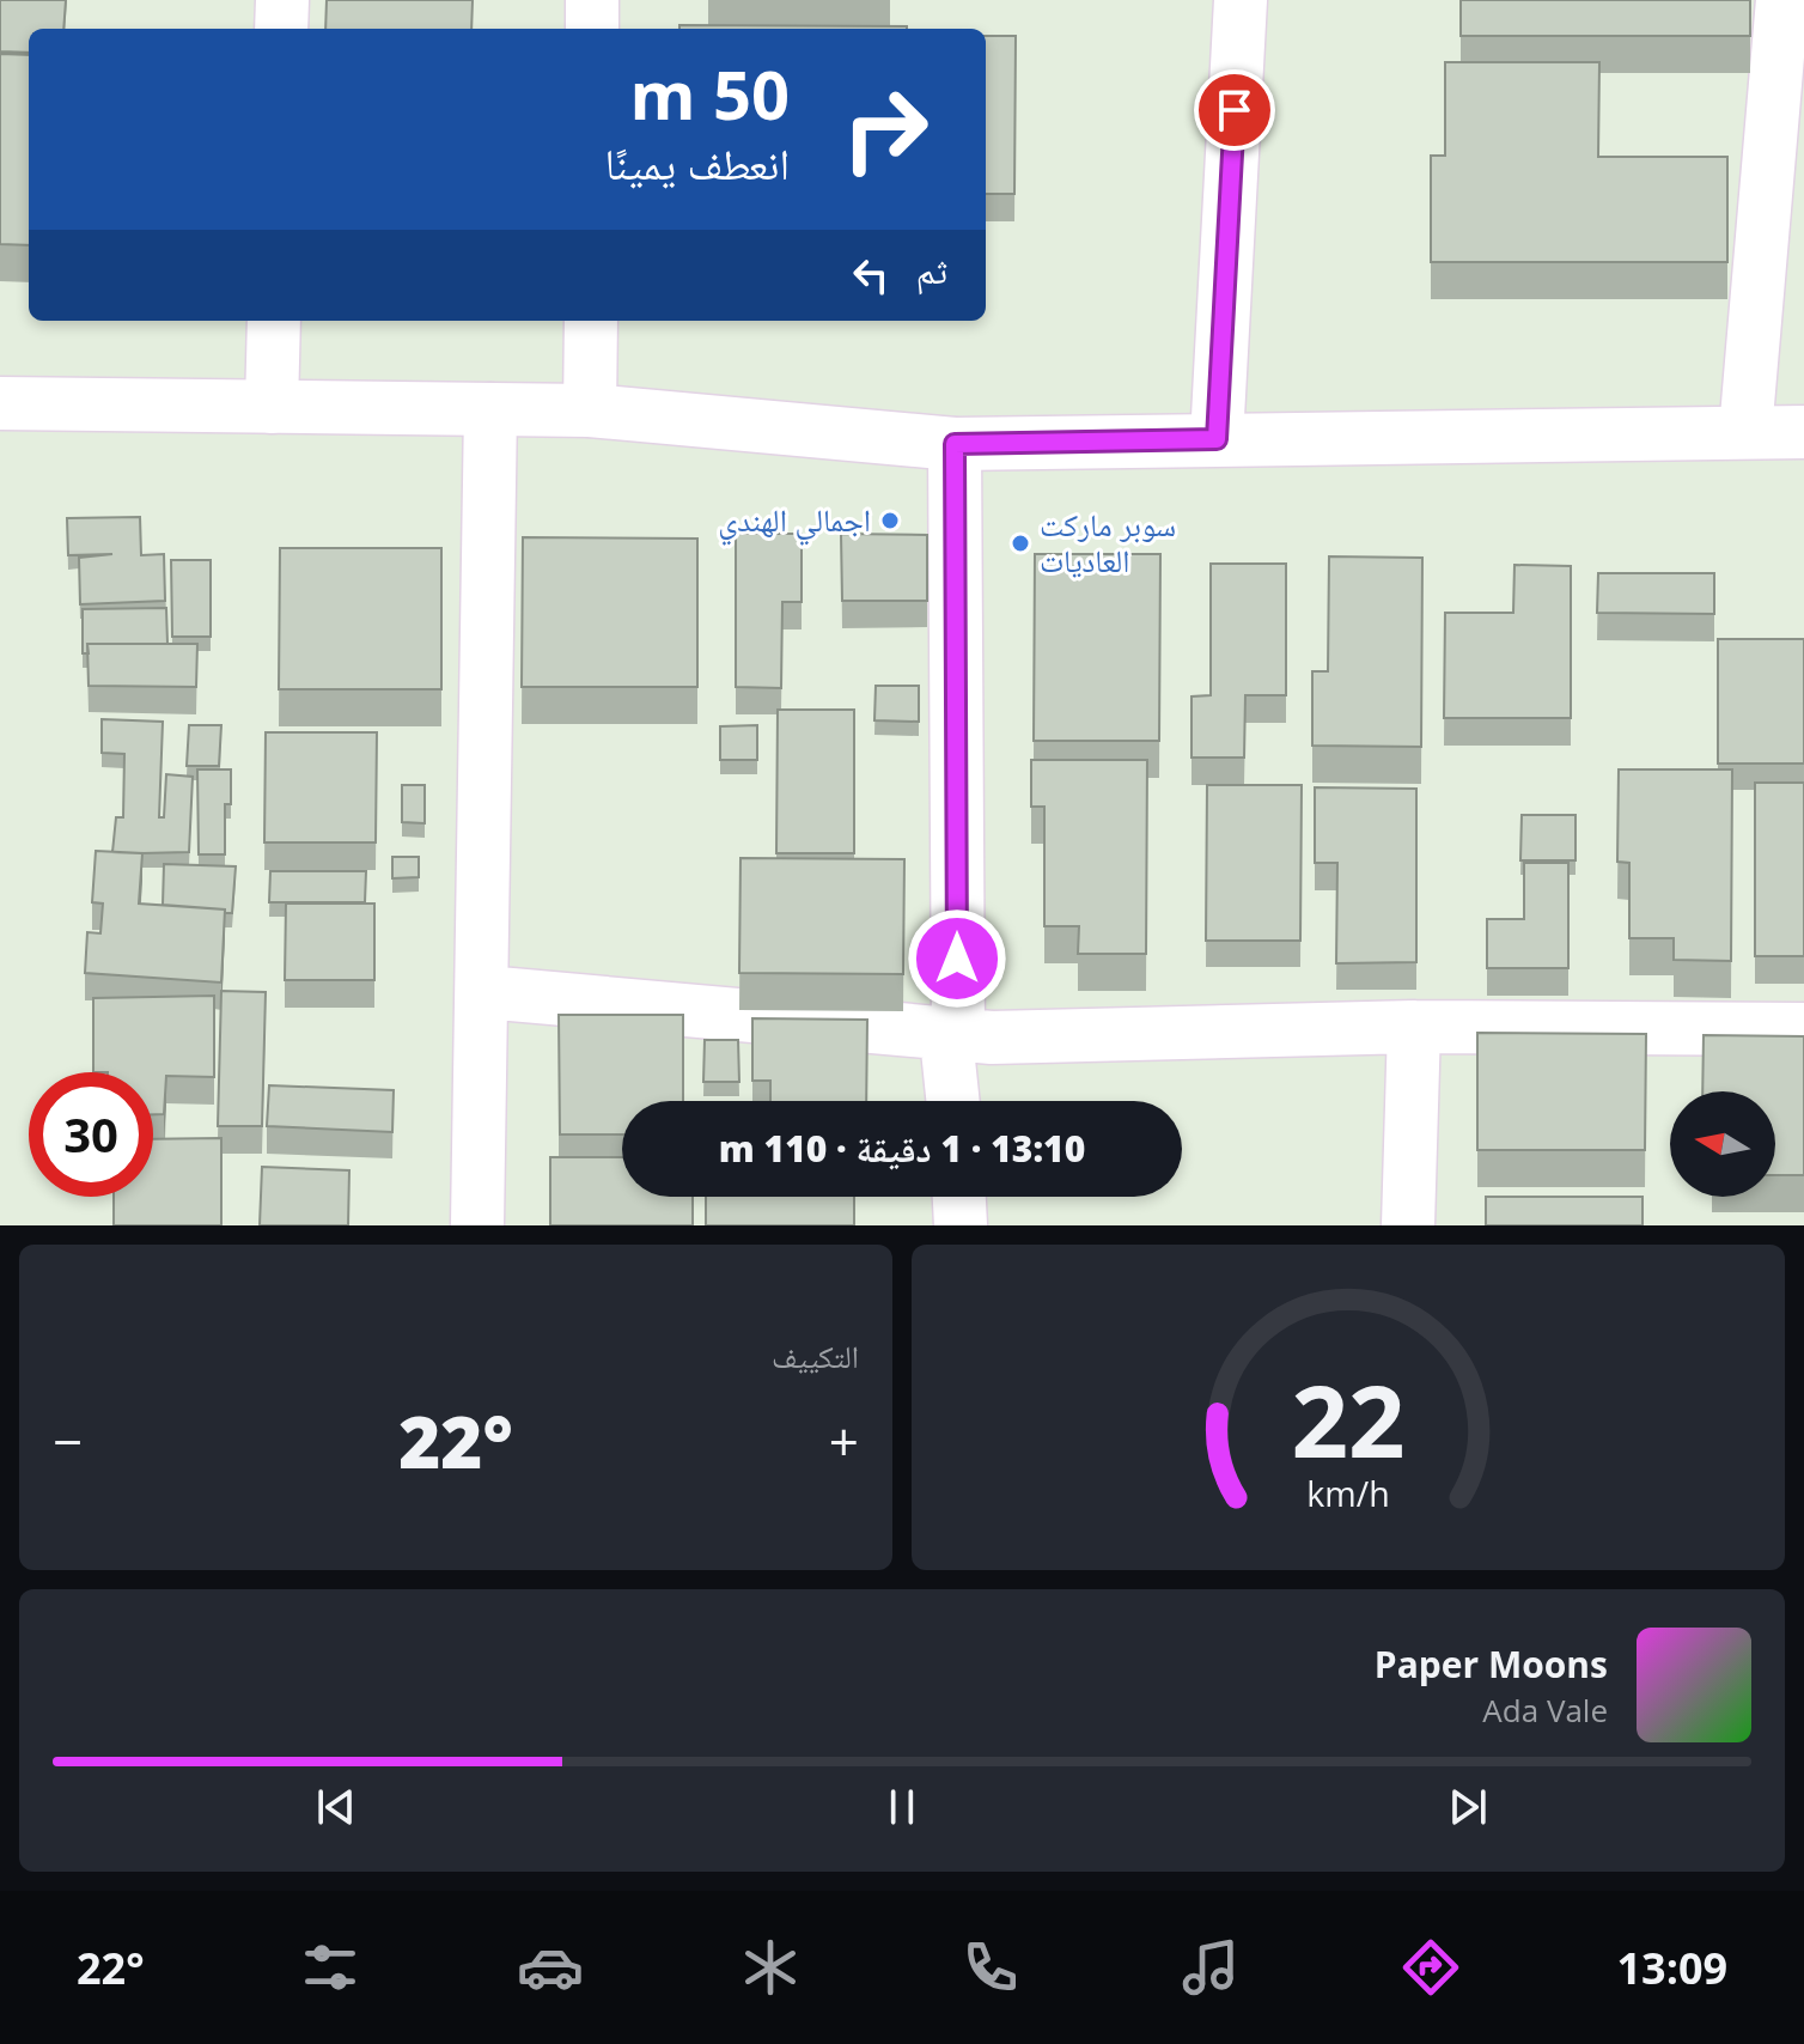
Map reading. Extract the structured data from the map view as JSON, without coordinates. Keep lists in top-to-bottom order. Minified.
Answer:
{"places":["اجمالي الهندي","سوبر ماركت العاديات"],"north":"left","page":{"turn":["50 m","انعطف يمينًا"],"then":"ثم","limit":"30","trip":"13:10 · 1 دقيقة · 110 m","tile":"التكييف","heat":["−","22°","+"],"song":["Paper Moons","Ada Vale"],"tabs":["13:09","22°"],"gauge":["22","km/h"]}}
